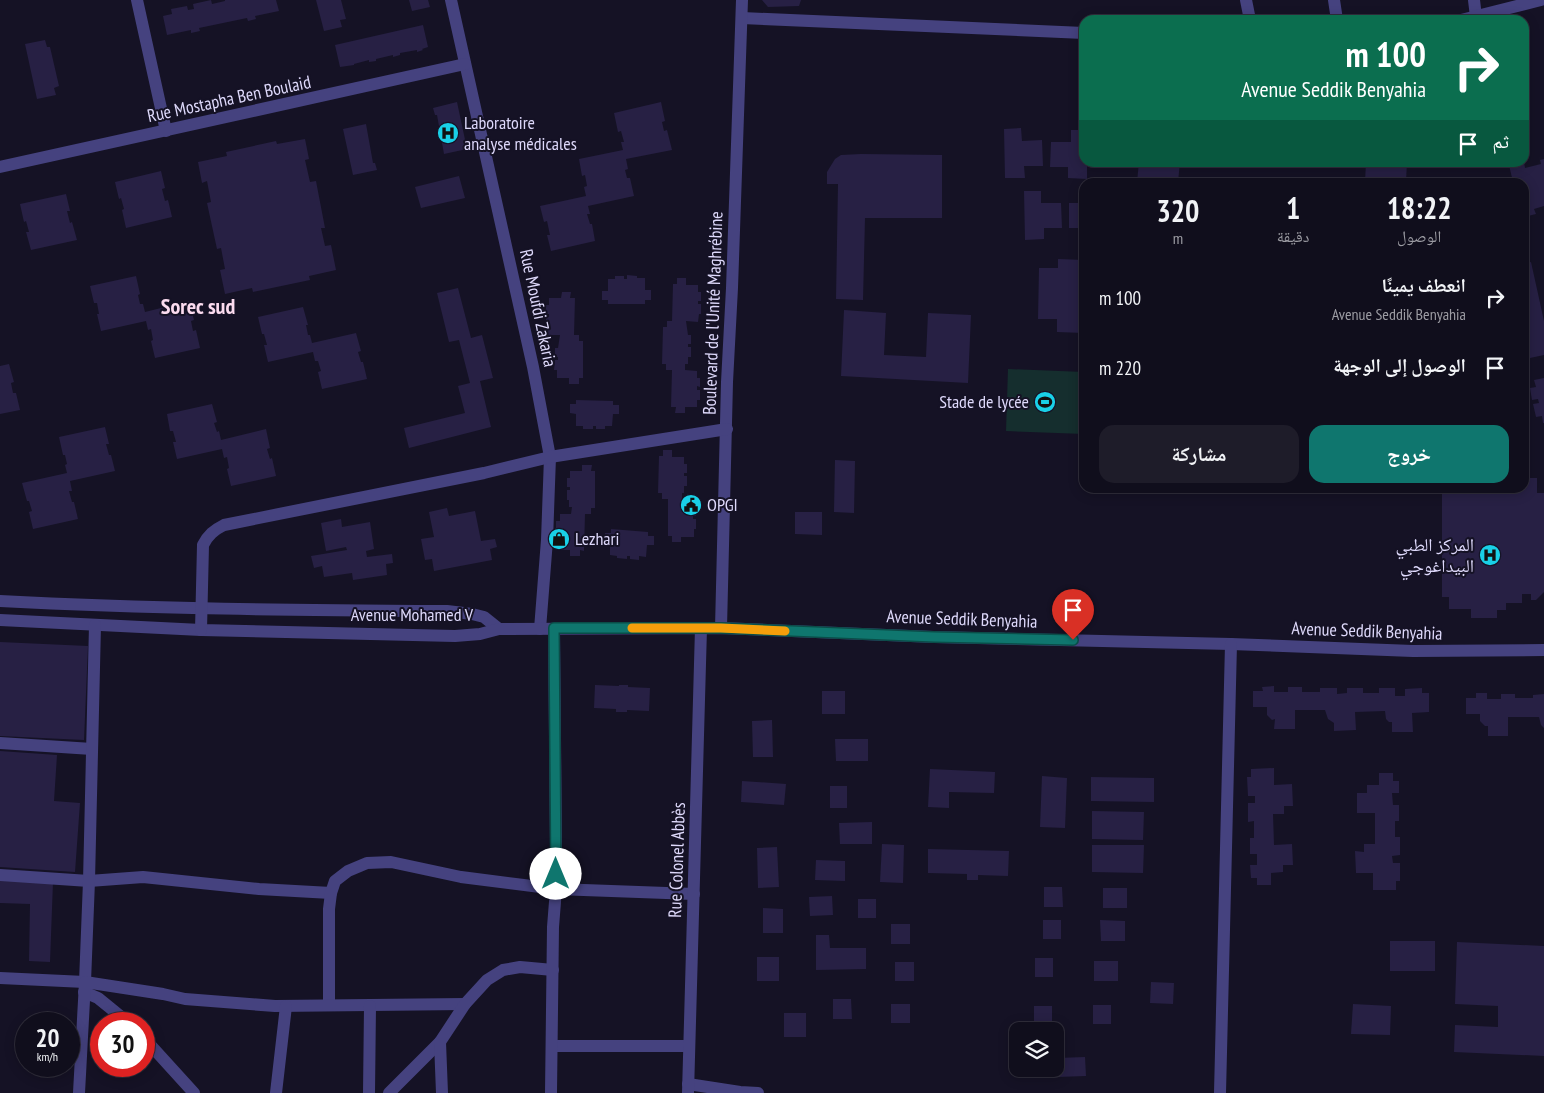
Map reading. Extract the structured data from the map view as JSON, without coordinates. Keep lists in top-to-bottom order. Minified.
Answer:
{"streets":{"street":["Rue Mostapha Ben Boulaid","Rue Moufdi Zakaria","Boulevard de l'Unité Maghrébine","Avenue Mohamed V","Avenue Seddik Benyahia","Rue Colonel Abbès"]},"crossings":[["Rue Mostapha Ben Boulaid","Rue Moufdi Zakaria"],["Rue Moufdi Zakaria","Avenue Seddik Benyahia"],["Boulevard de l'Unité Maghrébine","Avenue Seddik Benyahia"],["Avenue Mohamed V","Avenue Seddik Benyahia"],["Avenue Seddik Benyahia","Rue Colonel Abbès"]],"districts":["Sorec sud"],"places":{"hospital":["Laboratoire analyse médicales","المركز الطبي البيداغوجي"],"sports":["Stade de lycée"],"public building":["OPGI"],"shop":["Lezhari"]},"page":{"turn":["100 m","Avenue Seddik Benyahia"],"then":"ثم","eta":["18:22","الوصول","1","دقيقة","320","m"],"list":[{"name":"انعطف يمينًا","note":"Avenue Seddik Benyahia","value":"100 m"},{"name":"الوصول إلى الوجهة","value":"220 m"}],"buttons":["خروج","مشاركة"],"speed":"20 km/h","limit":"30"}}
